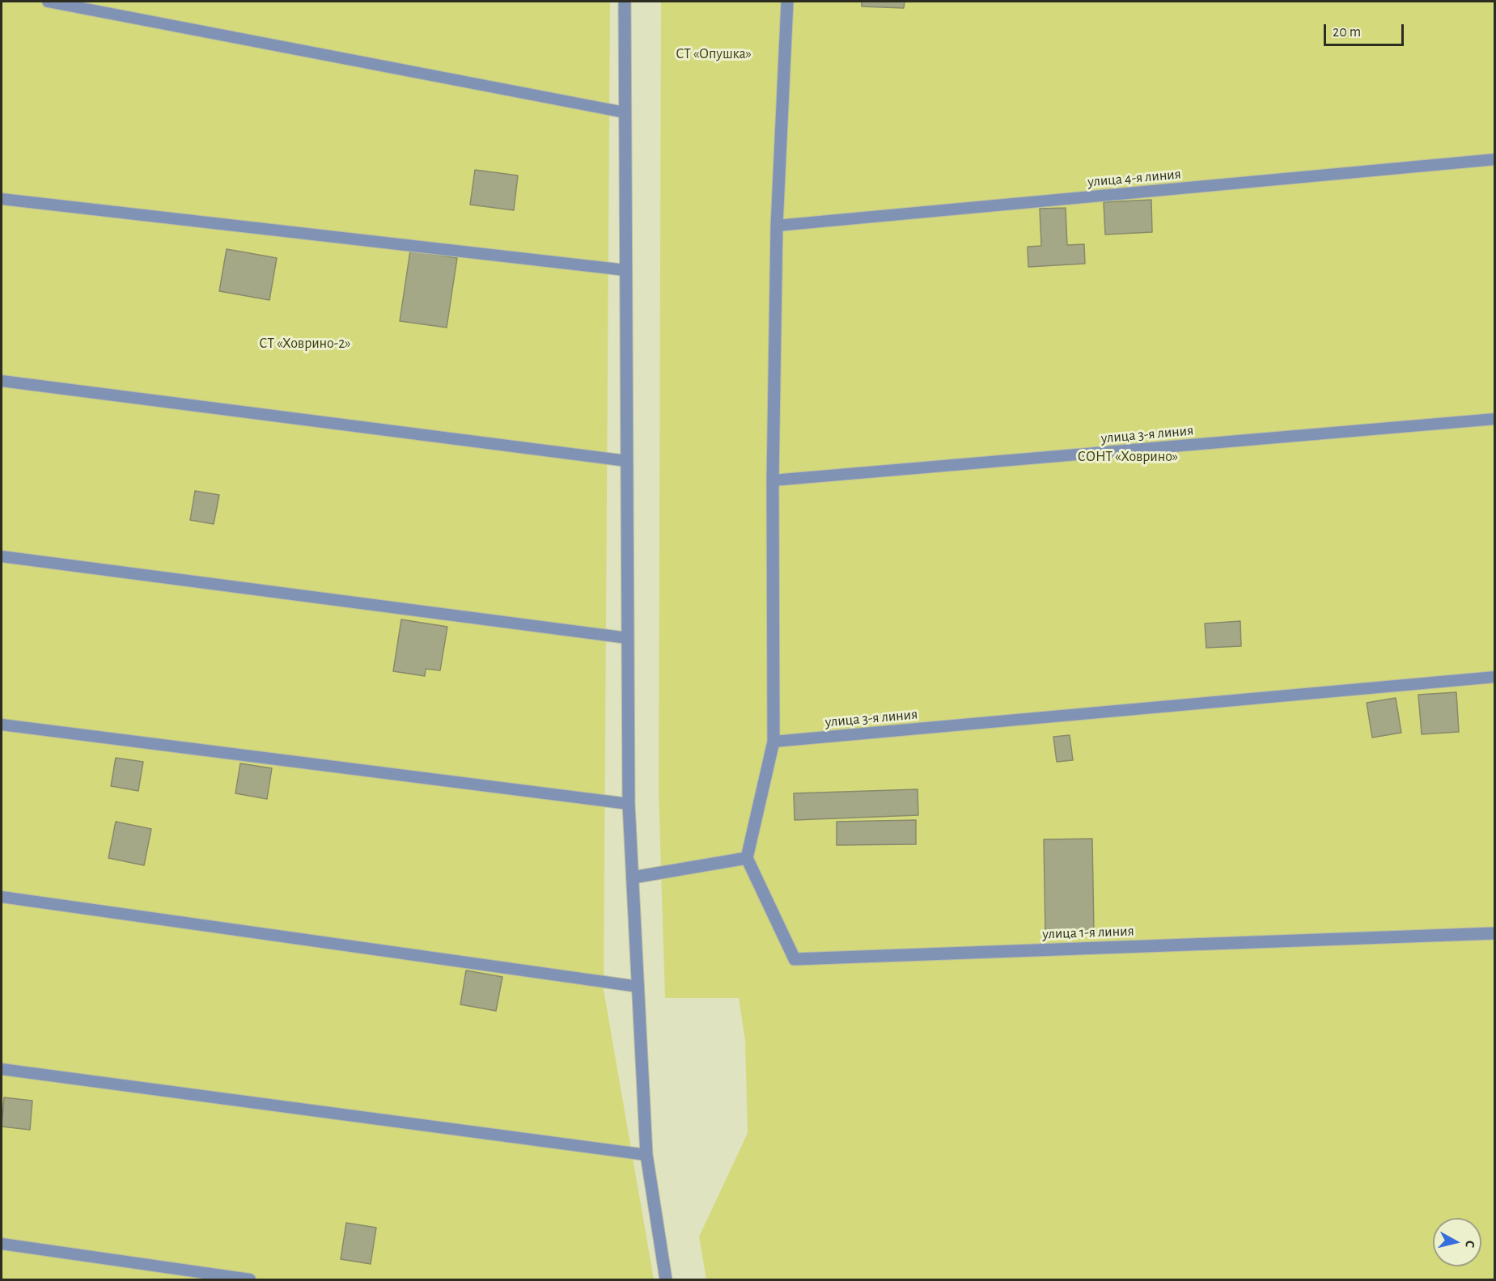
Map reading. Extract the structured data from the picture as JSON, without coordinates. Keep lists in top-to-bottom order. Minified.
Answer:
{"streets":{"street":["улица 1-я линия"],"lane":["улица 4-я линия","улица 3-я линия"]},"parks":["СТ «Опушка»","СТ «Ховрино-2»","СОНТ «Ховрино»"],"scale_bar":"20 m","north":"right"}
